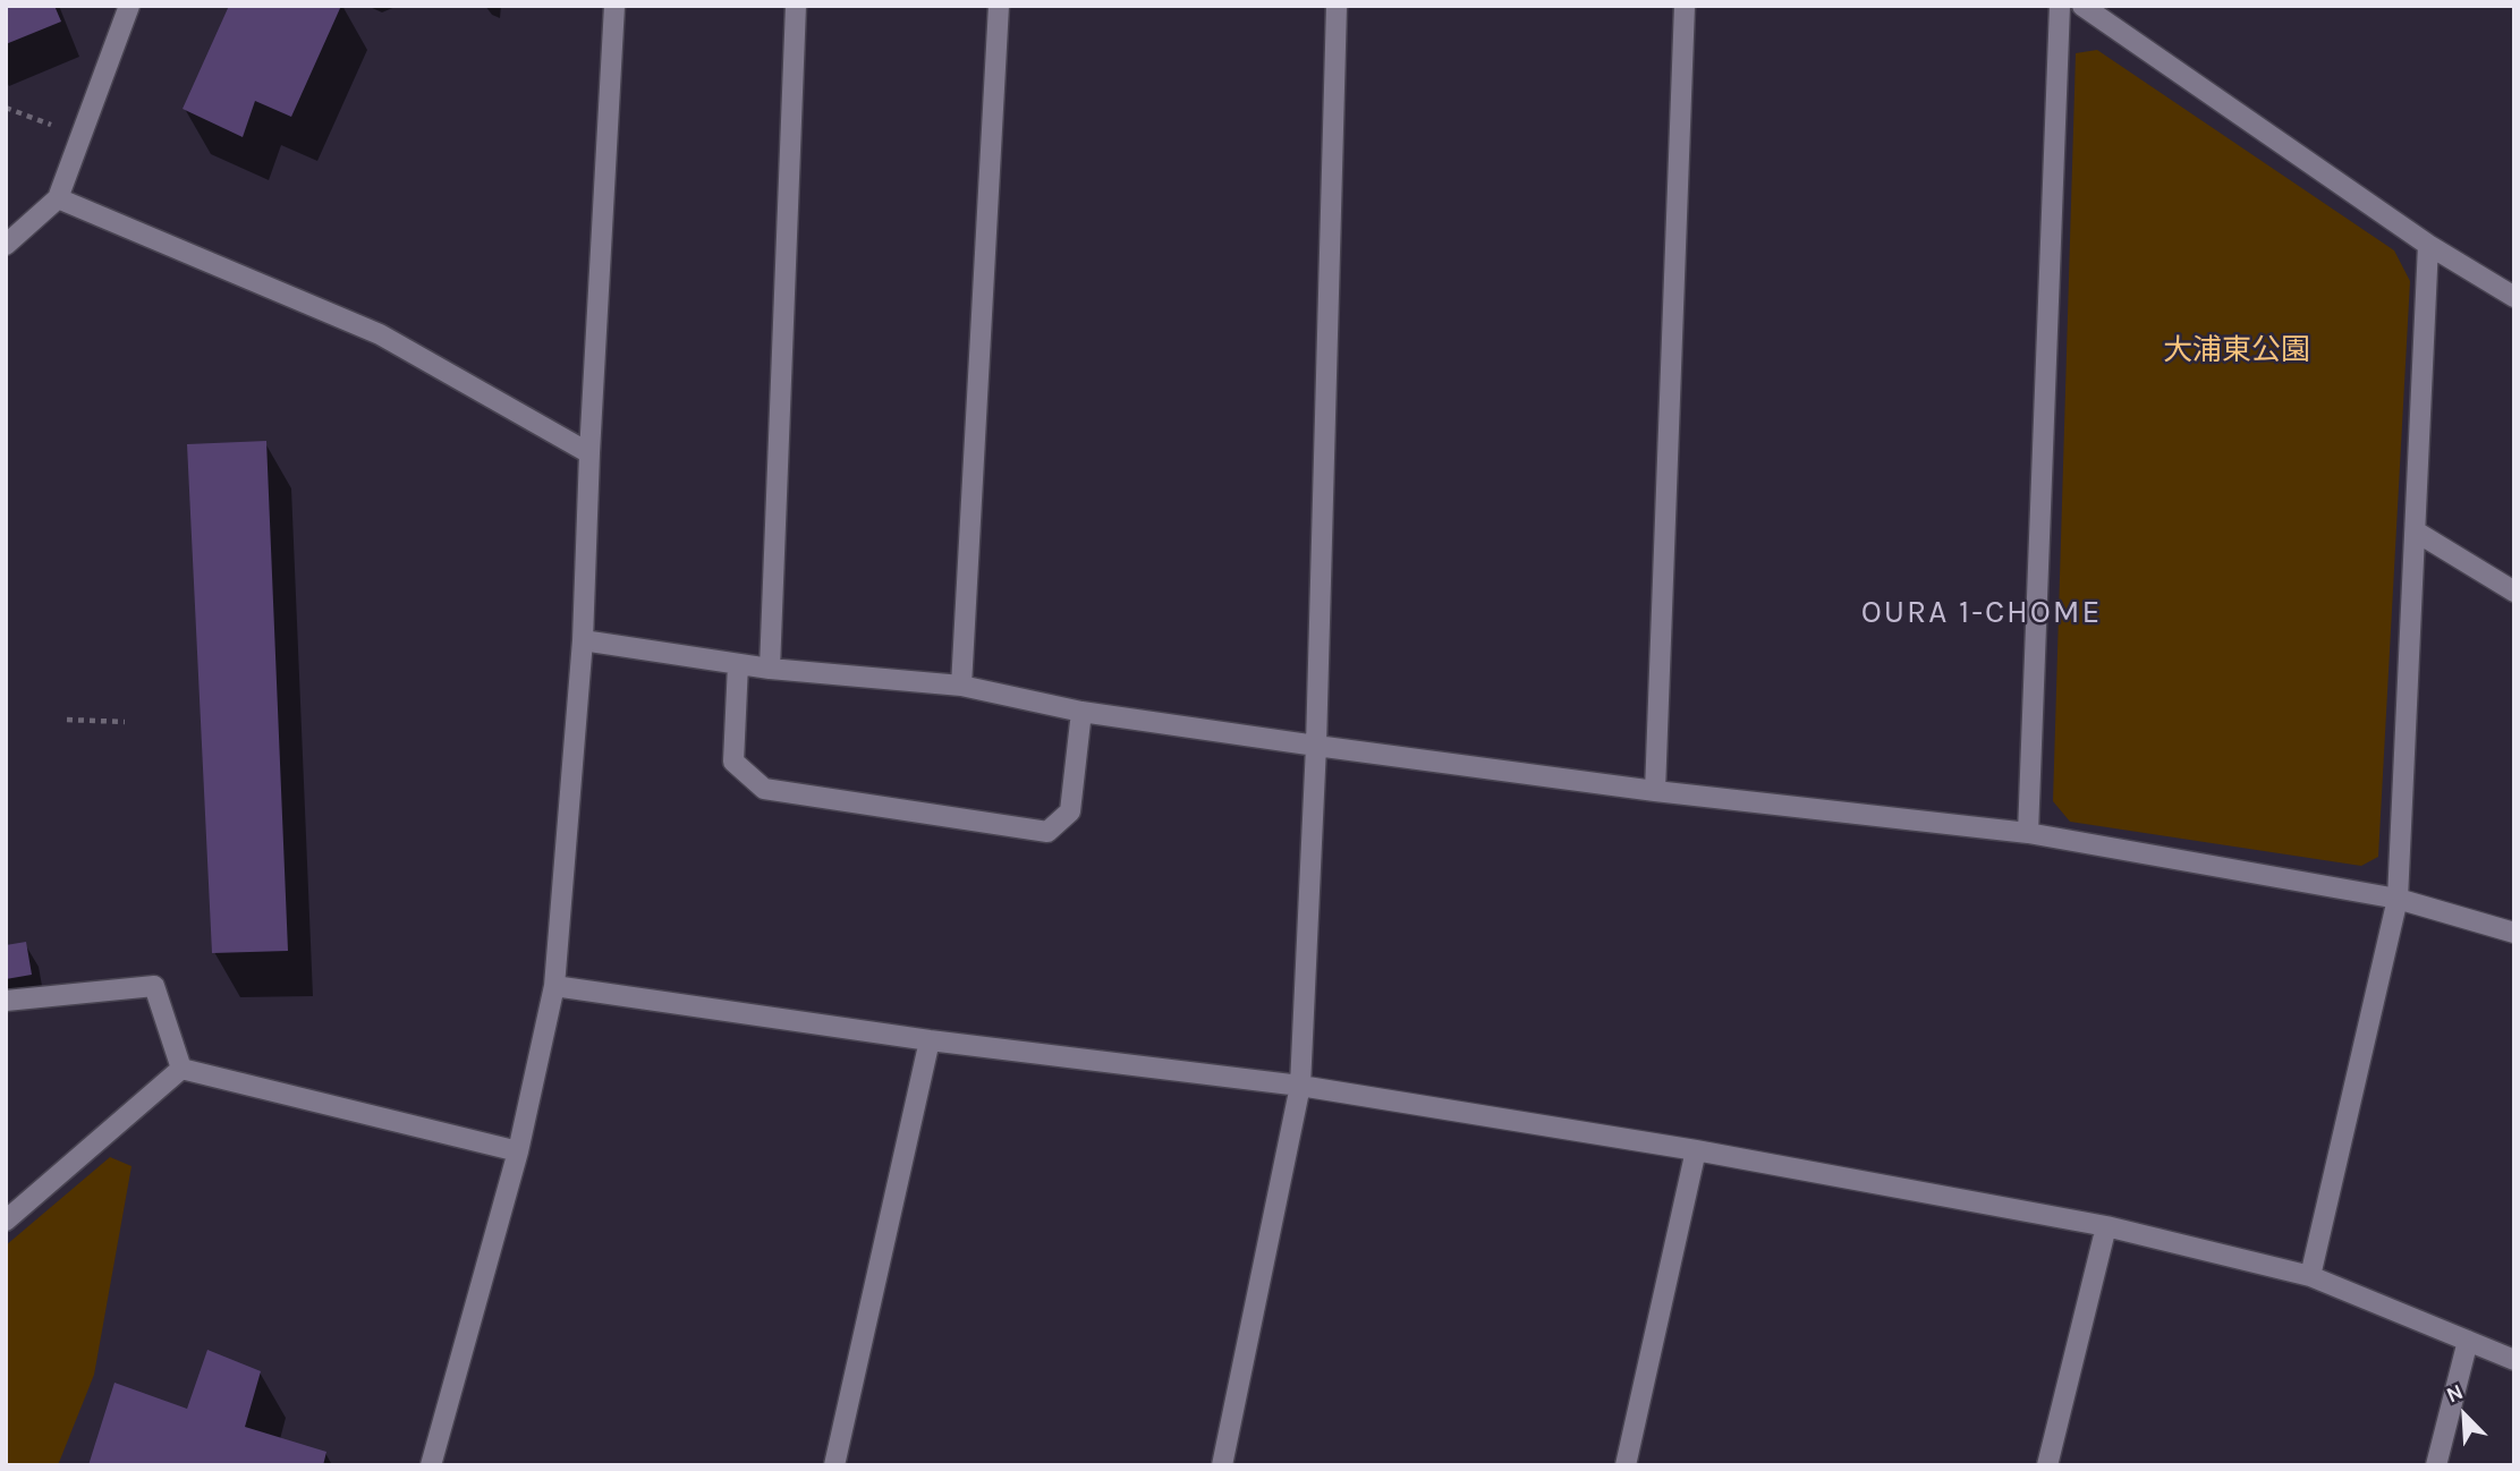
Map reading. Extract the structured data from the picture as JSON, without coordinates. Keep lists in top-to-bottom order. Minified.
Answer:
{"districts":["OURA 1-CHOME"],"parks":["大浦東公園"],"north":"top left"}
